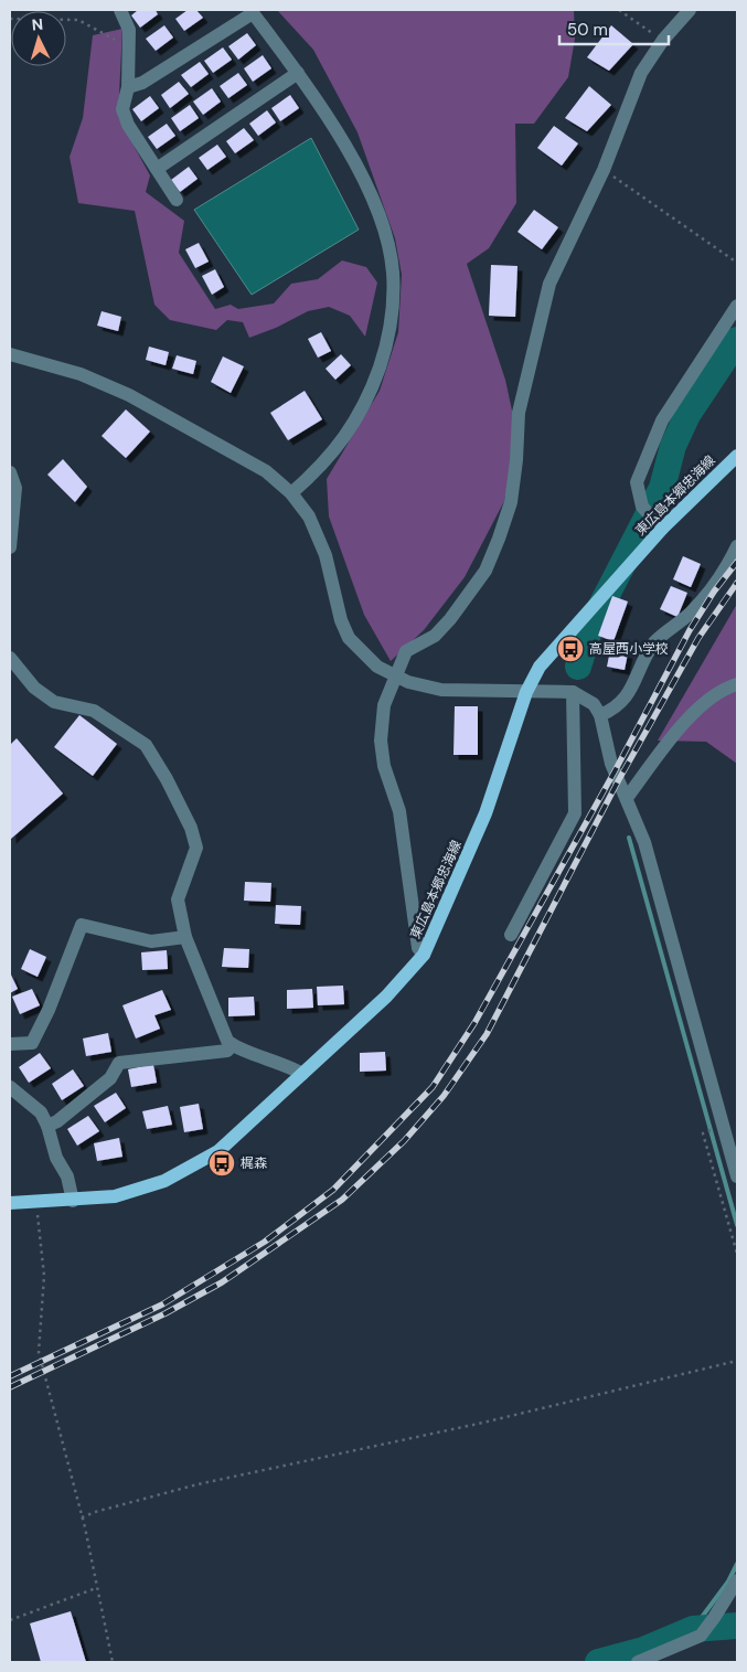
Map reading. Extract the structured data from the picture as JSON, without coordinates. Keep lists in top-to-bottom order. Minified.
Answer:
{"streets":{"main road":["東広島本郷忠海線"]},"places":{"bus stop":["高屋西小学校","梶森"]},"scale_bar":"50 m","north":"top"}
